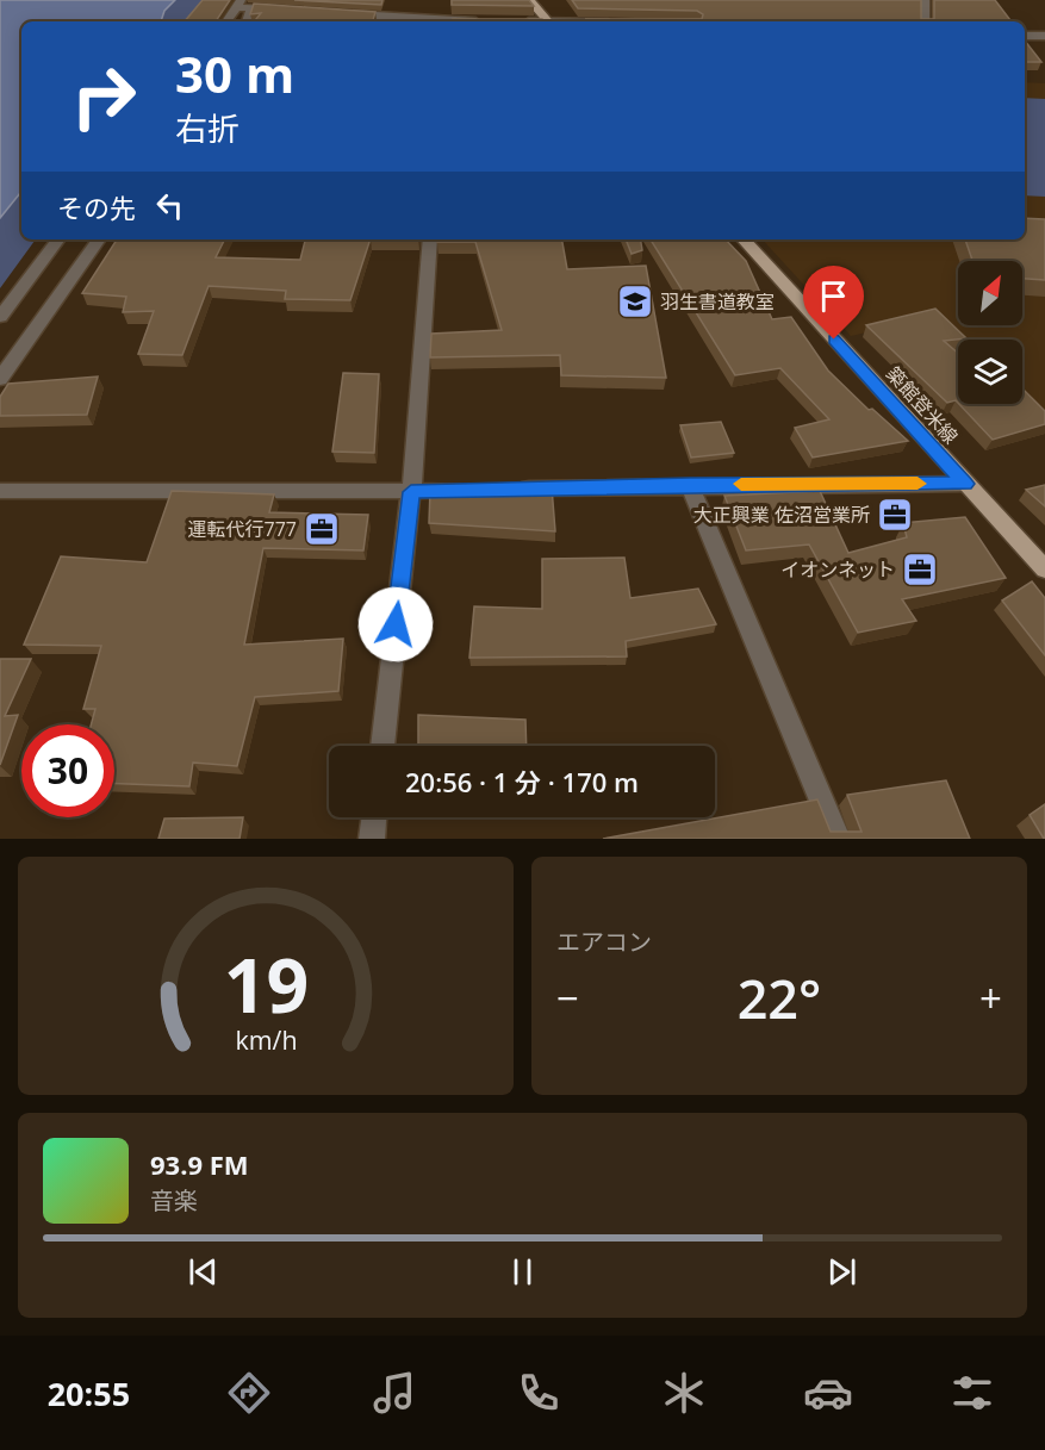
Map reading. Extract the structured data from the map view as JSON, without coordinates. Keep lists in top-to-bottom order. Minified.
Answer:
{"streets":{"main road":["築館登米線"]},"places":{"school or university":["羽生書道教室"],"office":["大正興業 佐沼営業所","運転代行777","イオンネット"]},"north":"top right","page":{"turn":["30 m","右折"],"then":"その先","limit":"30","trip":"20:56 · 1 分 · 170 m","tile":"エアコン","heat":["−","22°","+"],"song":["93.9 FM","音楽"],"tabs":"20:55","gauge":["19","km/h"]}}
